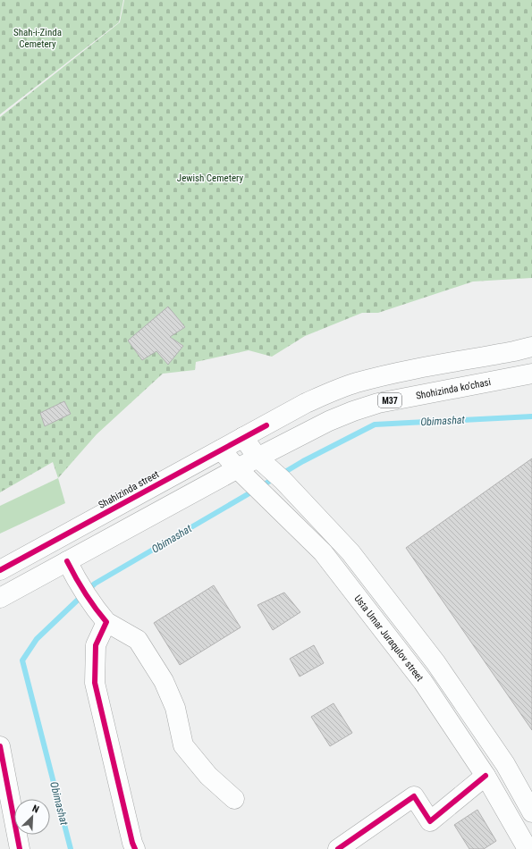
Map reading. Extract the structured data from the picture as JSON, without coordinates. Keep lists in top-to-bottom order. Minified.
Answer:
{"streets":{"main road":["Shohizinda ko'chasi","M37","Shahizinda street","Usta Umar Juraqulov street"]},"crossings":[["Shohizinda ko'chasi","M37"],["M37","Usta Umar Juraqulov street"],["Shahizinda street","Usta Umar Juraqulov street"]],"water":["Obimashat"],"parks":["Shah-i-Zinda Cemetery","Jewish Cemetery"],"north":"top right"}
